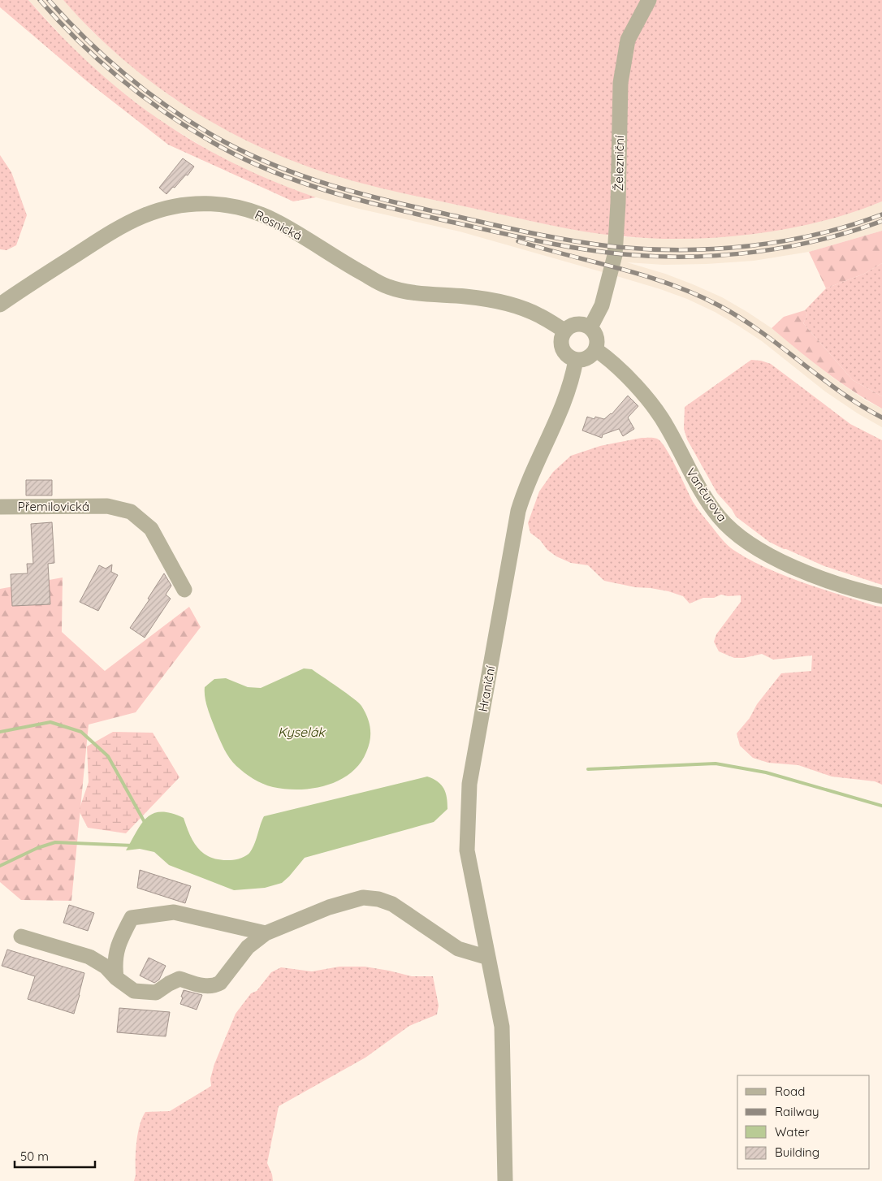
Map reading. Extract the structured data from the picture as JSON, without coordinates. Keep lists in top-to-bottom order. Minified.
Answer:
{"streets":{"street":["Železniční","Rosnická","Vančurova","Přemilovická","Hraniční"]},"crossings":[["Železniční","Rosnická"],["Železniční","Vančurova"],["Železniční","Hraniční"],["Rosnická","Vančurova"],["Rosnická","Hraniční"],["Vančurova","Hraniční"]],"water":["Kyselák"],"legend":["Road","Railway","Water","Building"],"scale_bar":"50 m"}
